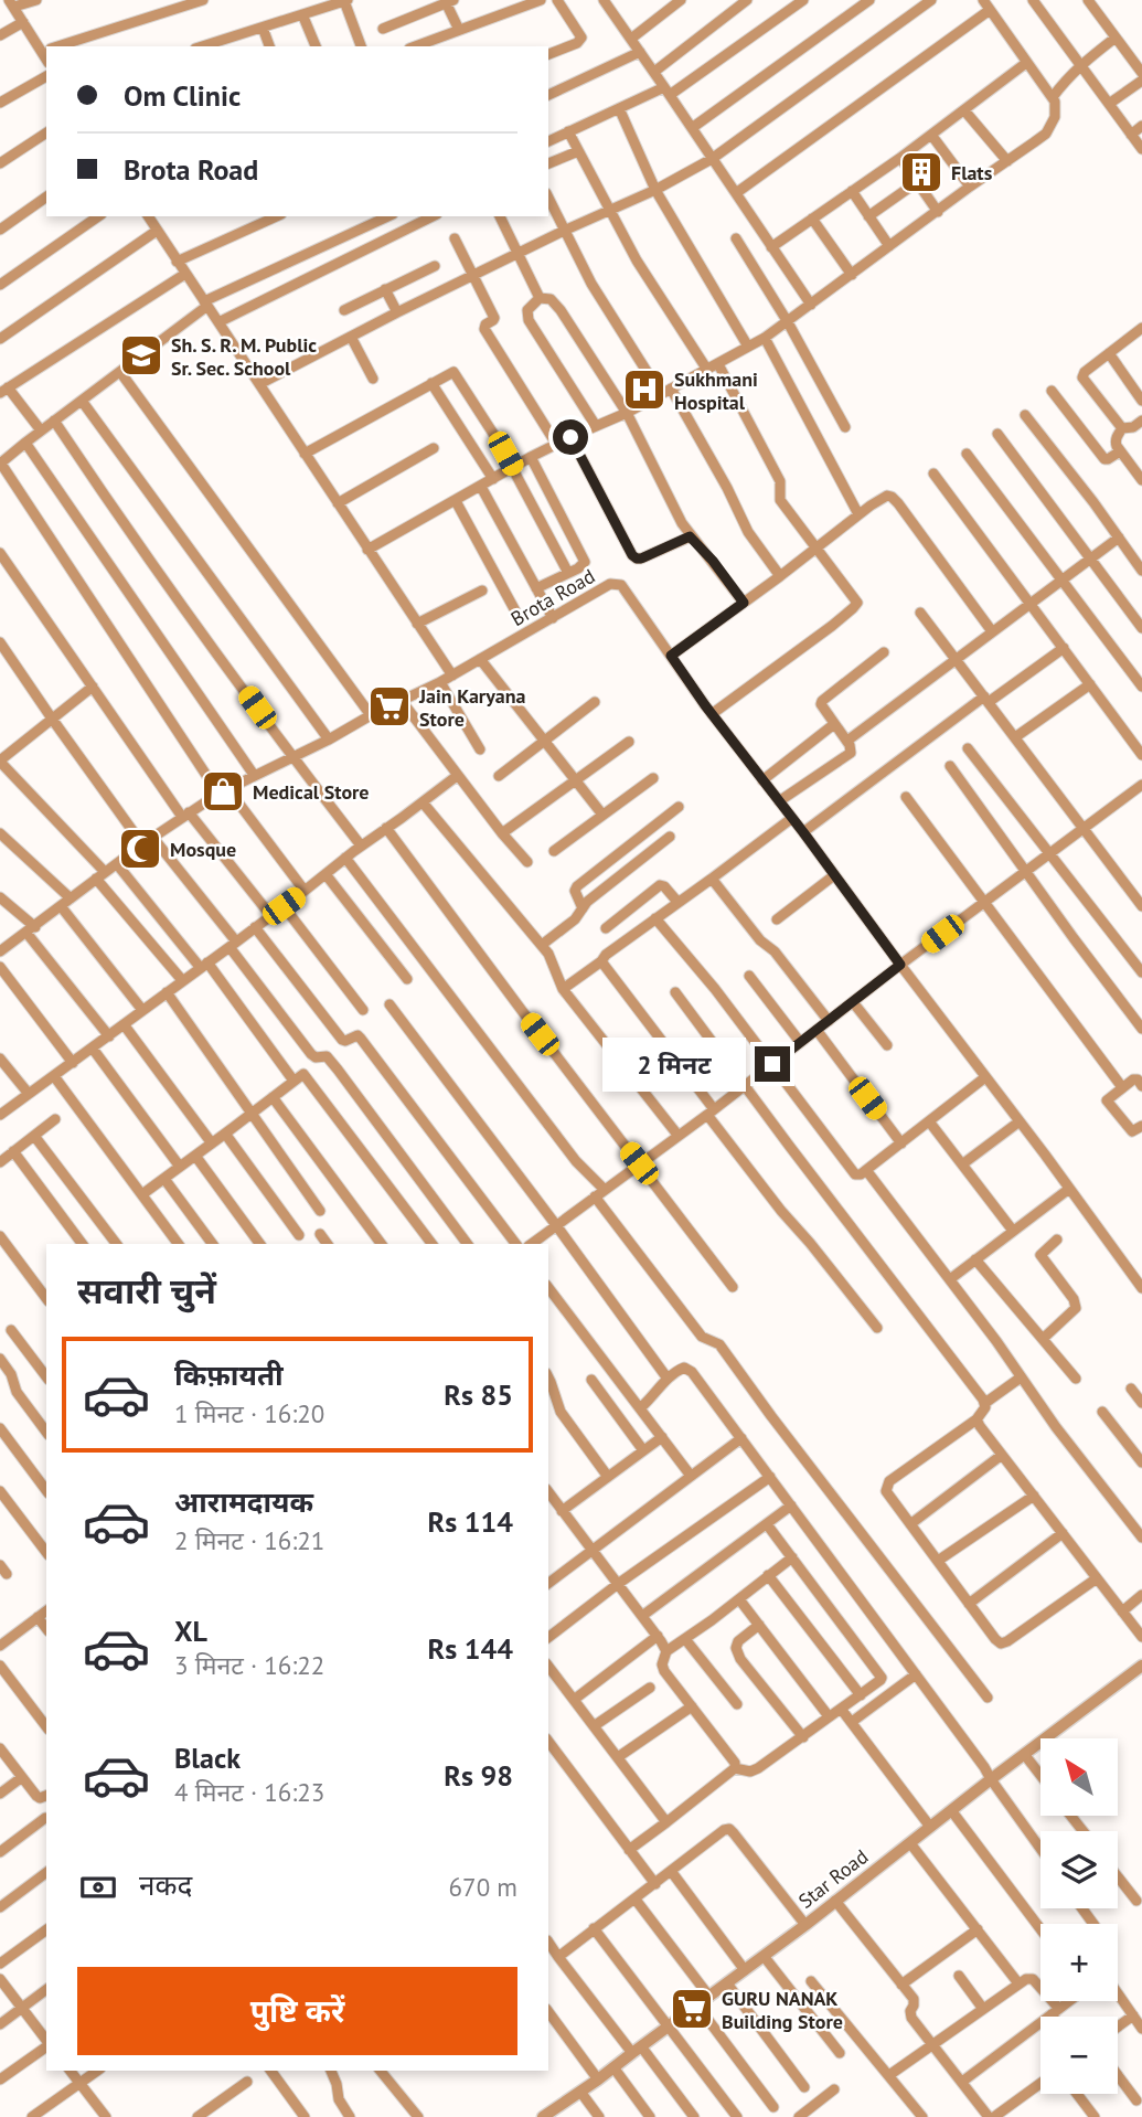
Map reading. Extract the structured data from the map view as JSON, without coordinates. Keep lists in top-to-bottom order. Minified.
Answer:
{"streets":{"street":["Brota Road","Star Road"]},"places":{"building":["Flats"],"school or university":["Sh. S. R. M. Public Sr. Sec. School"],"hospital":["Sukhmani Hospital"],"supermarket":["Jain Karyana Store","GURU NANAK Building Store"],"shop":["Medical Store"],"mosque":["Mosque"]},"north":"top left","page":{"banner":["Om Clinic","Brota Road"],"bubble":"2 मिनट","heading":"सवारी चुनें","list":[{"name":"किफ़ायती","note":"1 मिनट · 16:20","value":"Rs 85"},{"name":"आरामदायक","note":"2 मिनट · 16:21","value":"Rs 114"},{"name":"XL","note":"3 मिनट · 16:22","value":"Rs 144"},{"name":"Black","note":"4 मिनट · 16:23","value":"Rs 98"}],"map_buttons":["+","−"],"pay":["नकद","670 m"],"buttons":"पुष्टि करें"}}
